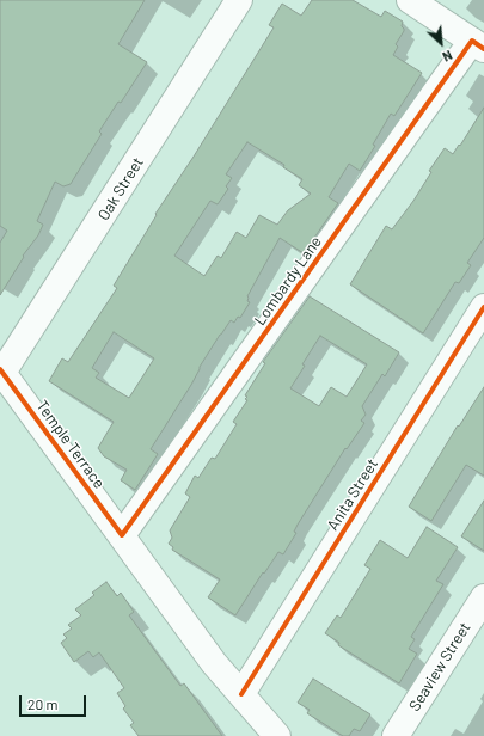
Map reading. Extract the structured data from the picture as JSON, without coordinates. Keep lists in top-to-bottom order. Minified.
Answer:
{"streets":{"street":["Oak Street","Lombardy Lane","Temple Terrace","Anita Street","Seaview Street"]},"crossings":[["Oak Street","Temple Terrace"],["Lombardy Lane","Temple Terrace"],["Temple Terrace","Anita Street"]],"scale_bar":"20 m","north":"bottom right"}
